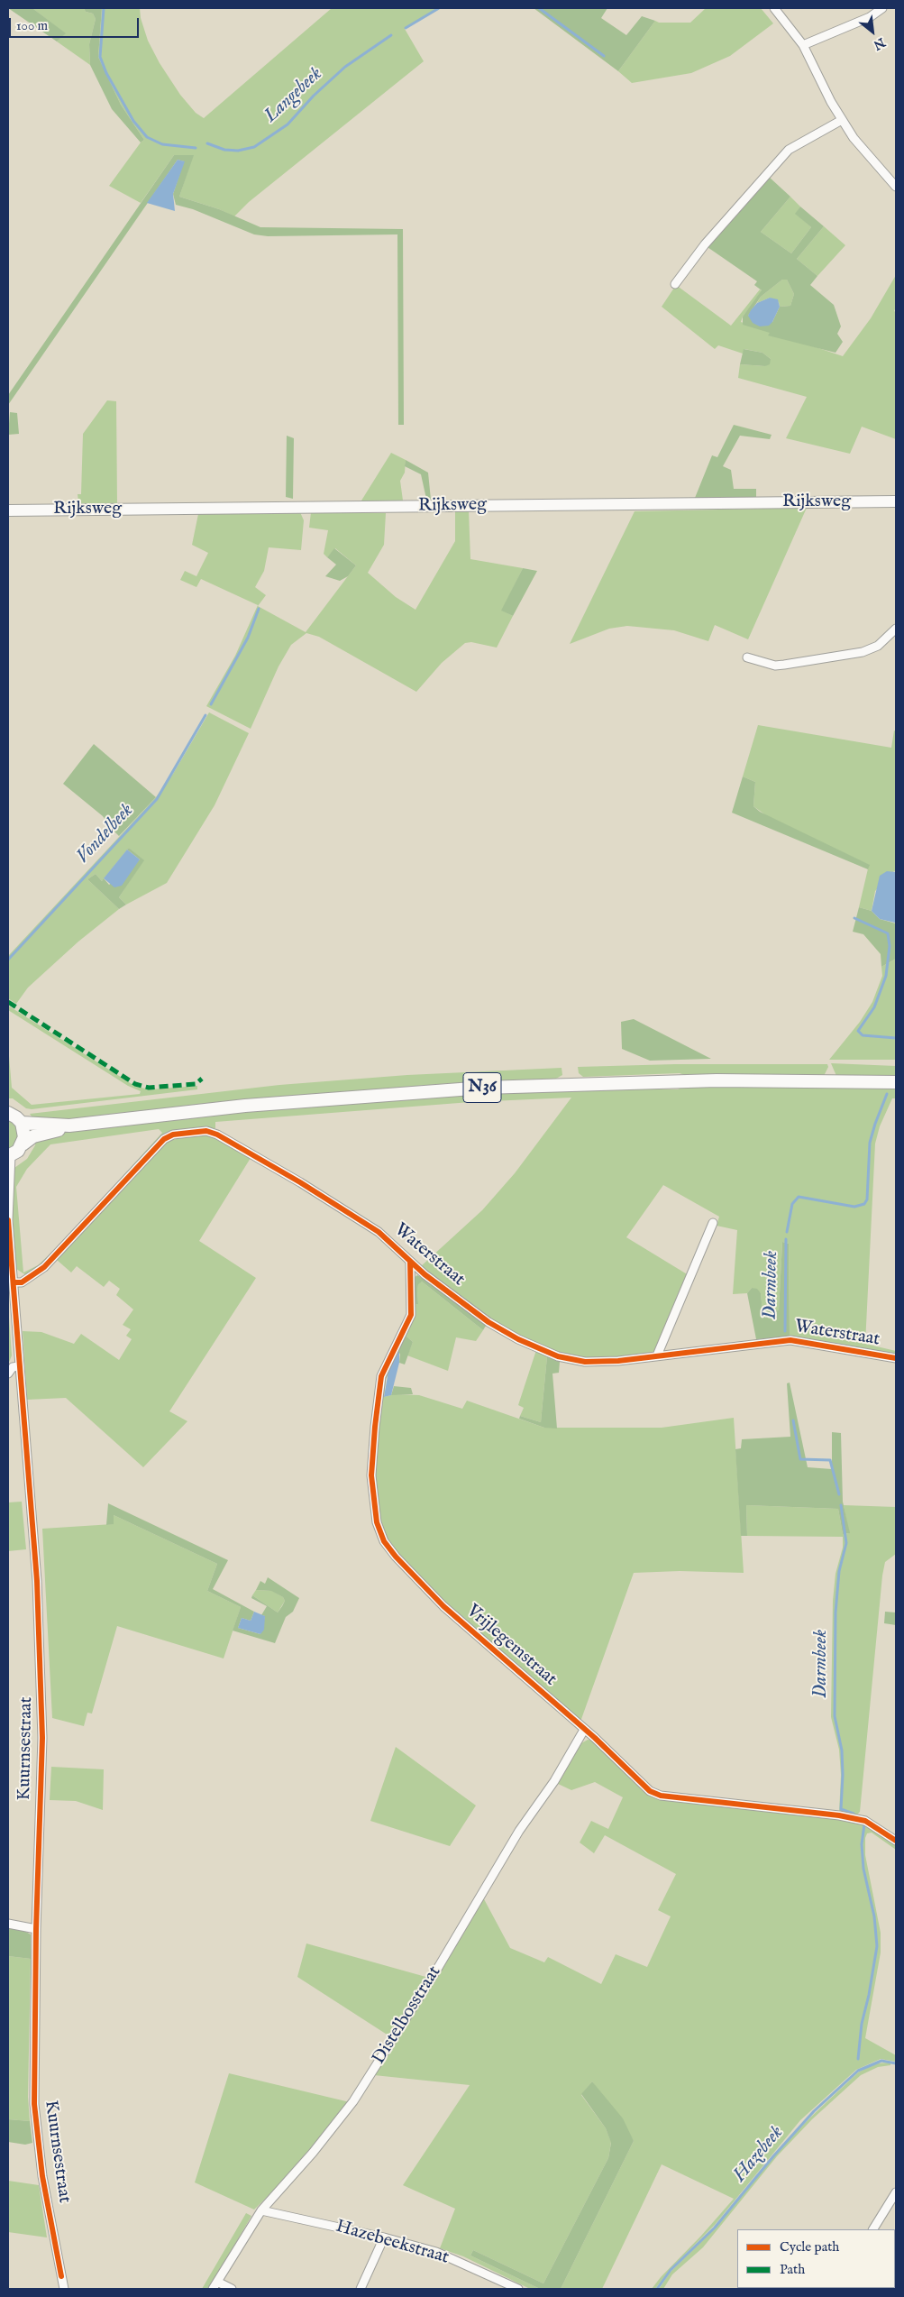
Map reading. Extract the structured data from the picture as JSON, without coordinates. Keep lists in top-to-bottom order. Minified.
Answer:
{"streets":{"main road":["Rijksweg","N36"],"street":["Waterstraat","Vrijlegemstraat","Kuurnsestraat","Distelbosstraat","Hazebeekstraat"]},"crossings":[["N36","Kuurnsestraat"],["Waterstraat","Vrijlegemstraat"],["Waterstraat","Kuurnsestraat"],["Vrijlegemstraat","Distelbosstraat"],["Distelbosstraat","Hazebeekstraat"]],"water":["Langebeek","Vondelbeek","Darmbeek","Hazebeek"],"legend":["Cycle path","Path"],"scale_bar":"100 m","north":"bottom right"}
